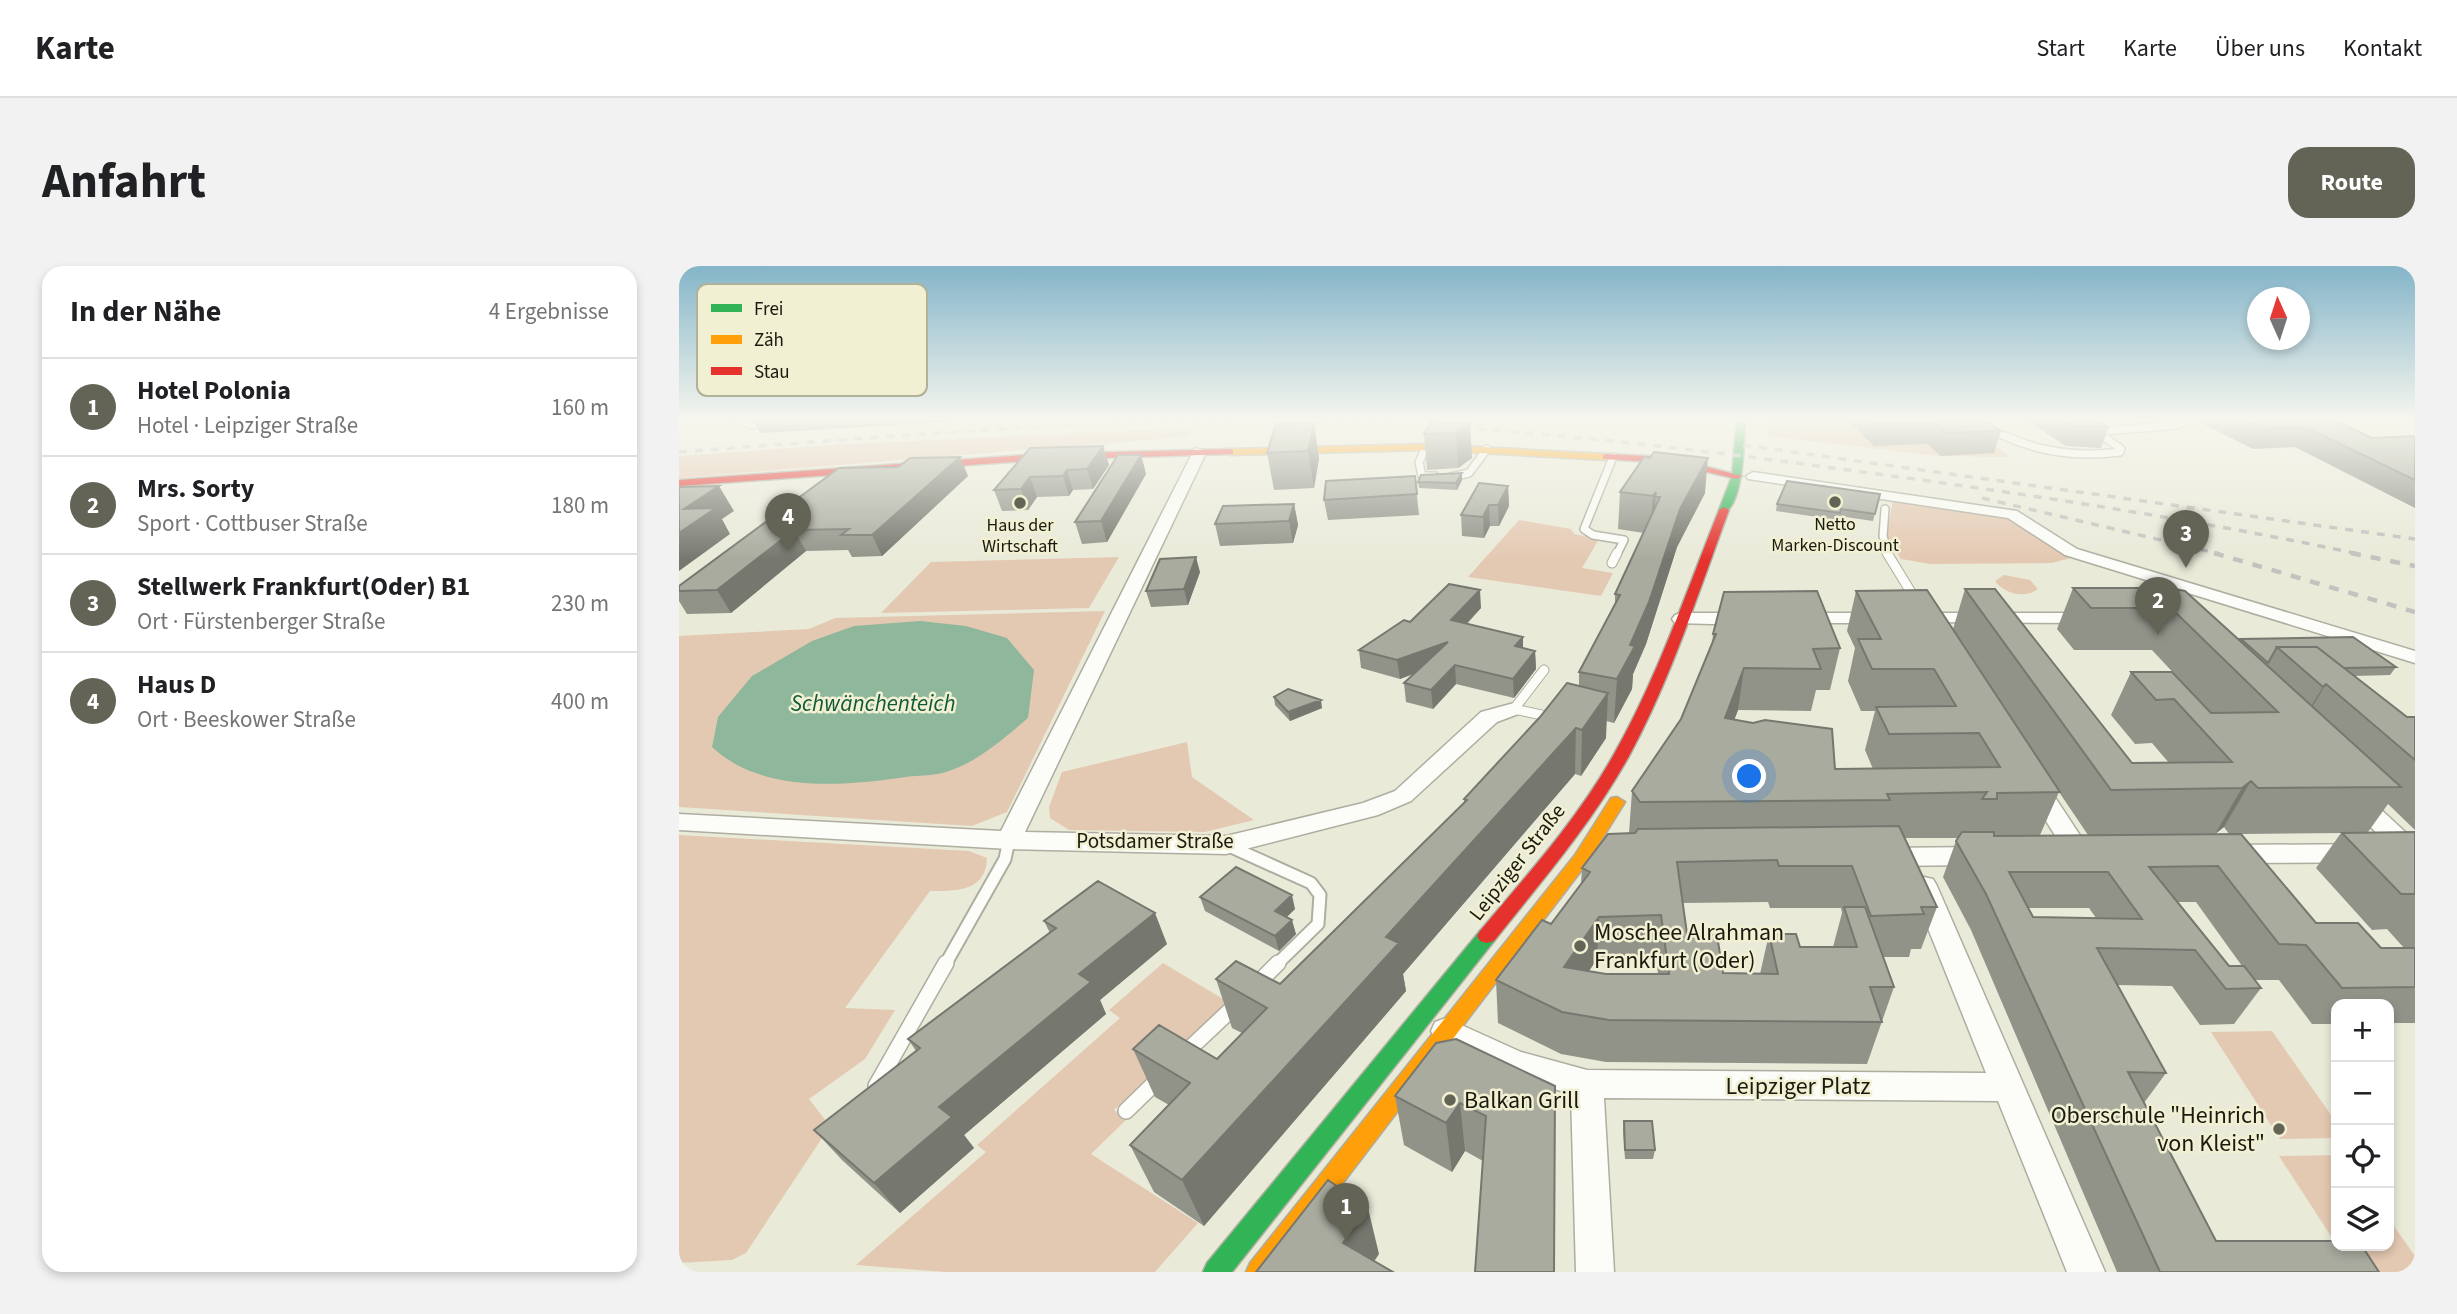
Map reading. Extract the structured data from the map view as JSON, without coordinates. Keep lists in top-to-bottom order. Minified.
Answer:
{"streets":{"main road":["Leipziger Straße"],"street":["Potsdamer Straße","Leipziger Platz"]},"water":["Schwänchenteich"],"places":["Netto Marken-Discount","Haus der Wirtschaft","Moschee Alrahman Frankfurt (Oder)","Balkan Grill","Oberschule \"Heinrich von Kleist\""],"legend":["Frei","Zäh","Stau"],"north":"top","page":{"header":"Karte","nav":["Start","Karte","Über uns","Kontakt"],"title":"Anfahrt","buttons":"Route","heading":["In der Nähe","4 Ergebnisse"],"list":[{"mark":"1","name":"Hotel Polonia","note":"Hotel · Leipziger Straße","value":"160 m"},{"mark":"2","name":"Mrs. Sorty","note":"Sport · Cottbuser Straße","value":"180 m"},{"mark":"3","name":"Stellwerk Frankfurt(Oder) B1","note":"Ort · Fürstenberger Straße","value":"230 m"},{"mark":"4","name":"Haus D","note":"Ort · Beeskower Straße","value":"400 m"}],"pins":["4","3","2","1"],"map_buttons":["+","−"]}}
